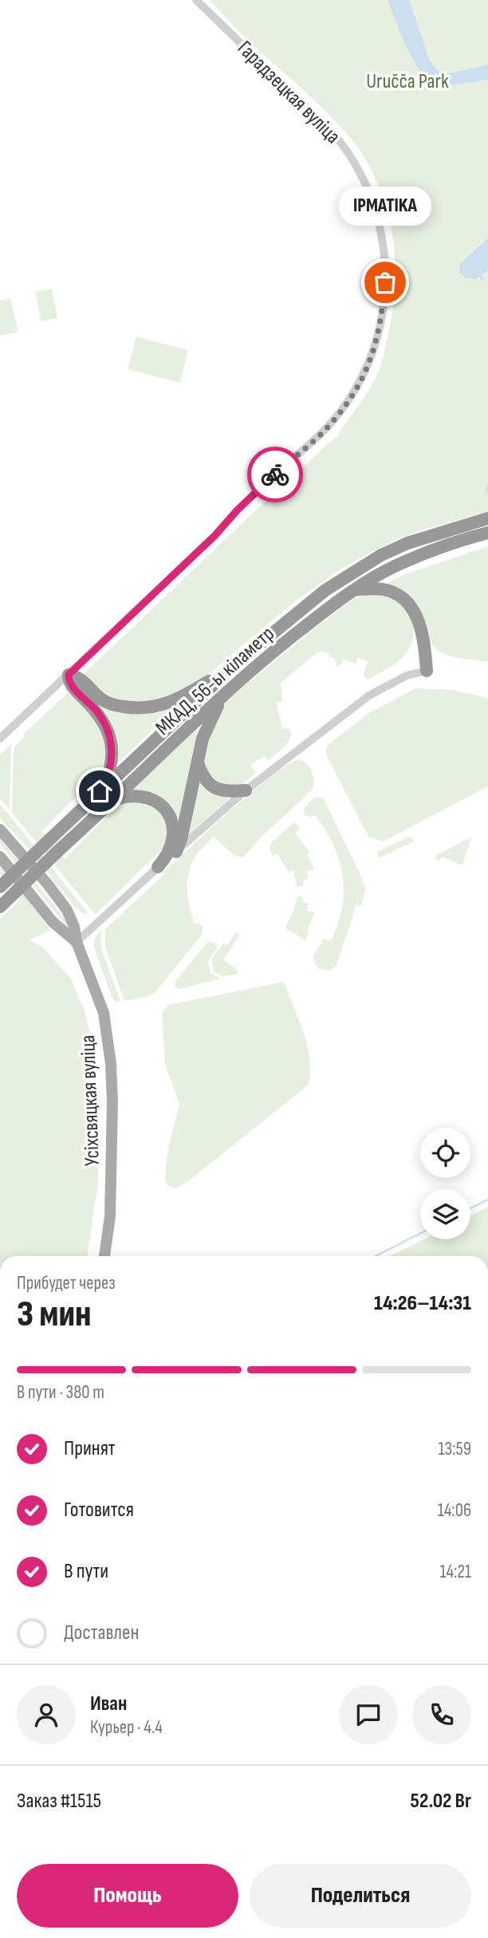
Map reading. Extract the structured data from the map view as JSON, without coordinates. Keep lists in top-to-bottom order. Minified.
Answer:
{"streets":{"highway":["МКАД, 56-ы кіламетр"],"main road":["Усіхсвяцкая вуліца"],"street":["Гарадзецкая вуліца"]},"parks":["Uručča Park"],"places":["IPMATIKA"],"page":{"bubble":"IPMATIKA","heading":["3 мин","Прибудет через","14:26–14:31"],"panel":["Иван","Курьер · 4.4","Заказ #1515","52.02 Br"],"bar":"В пути · 380 m","list":[["Принят","13:59"],["Готовится","14:06"],["В пути","14:21"],"Доставлен"],"buttons":["Помощь","Поделиться"]}}
